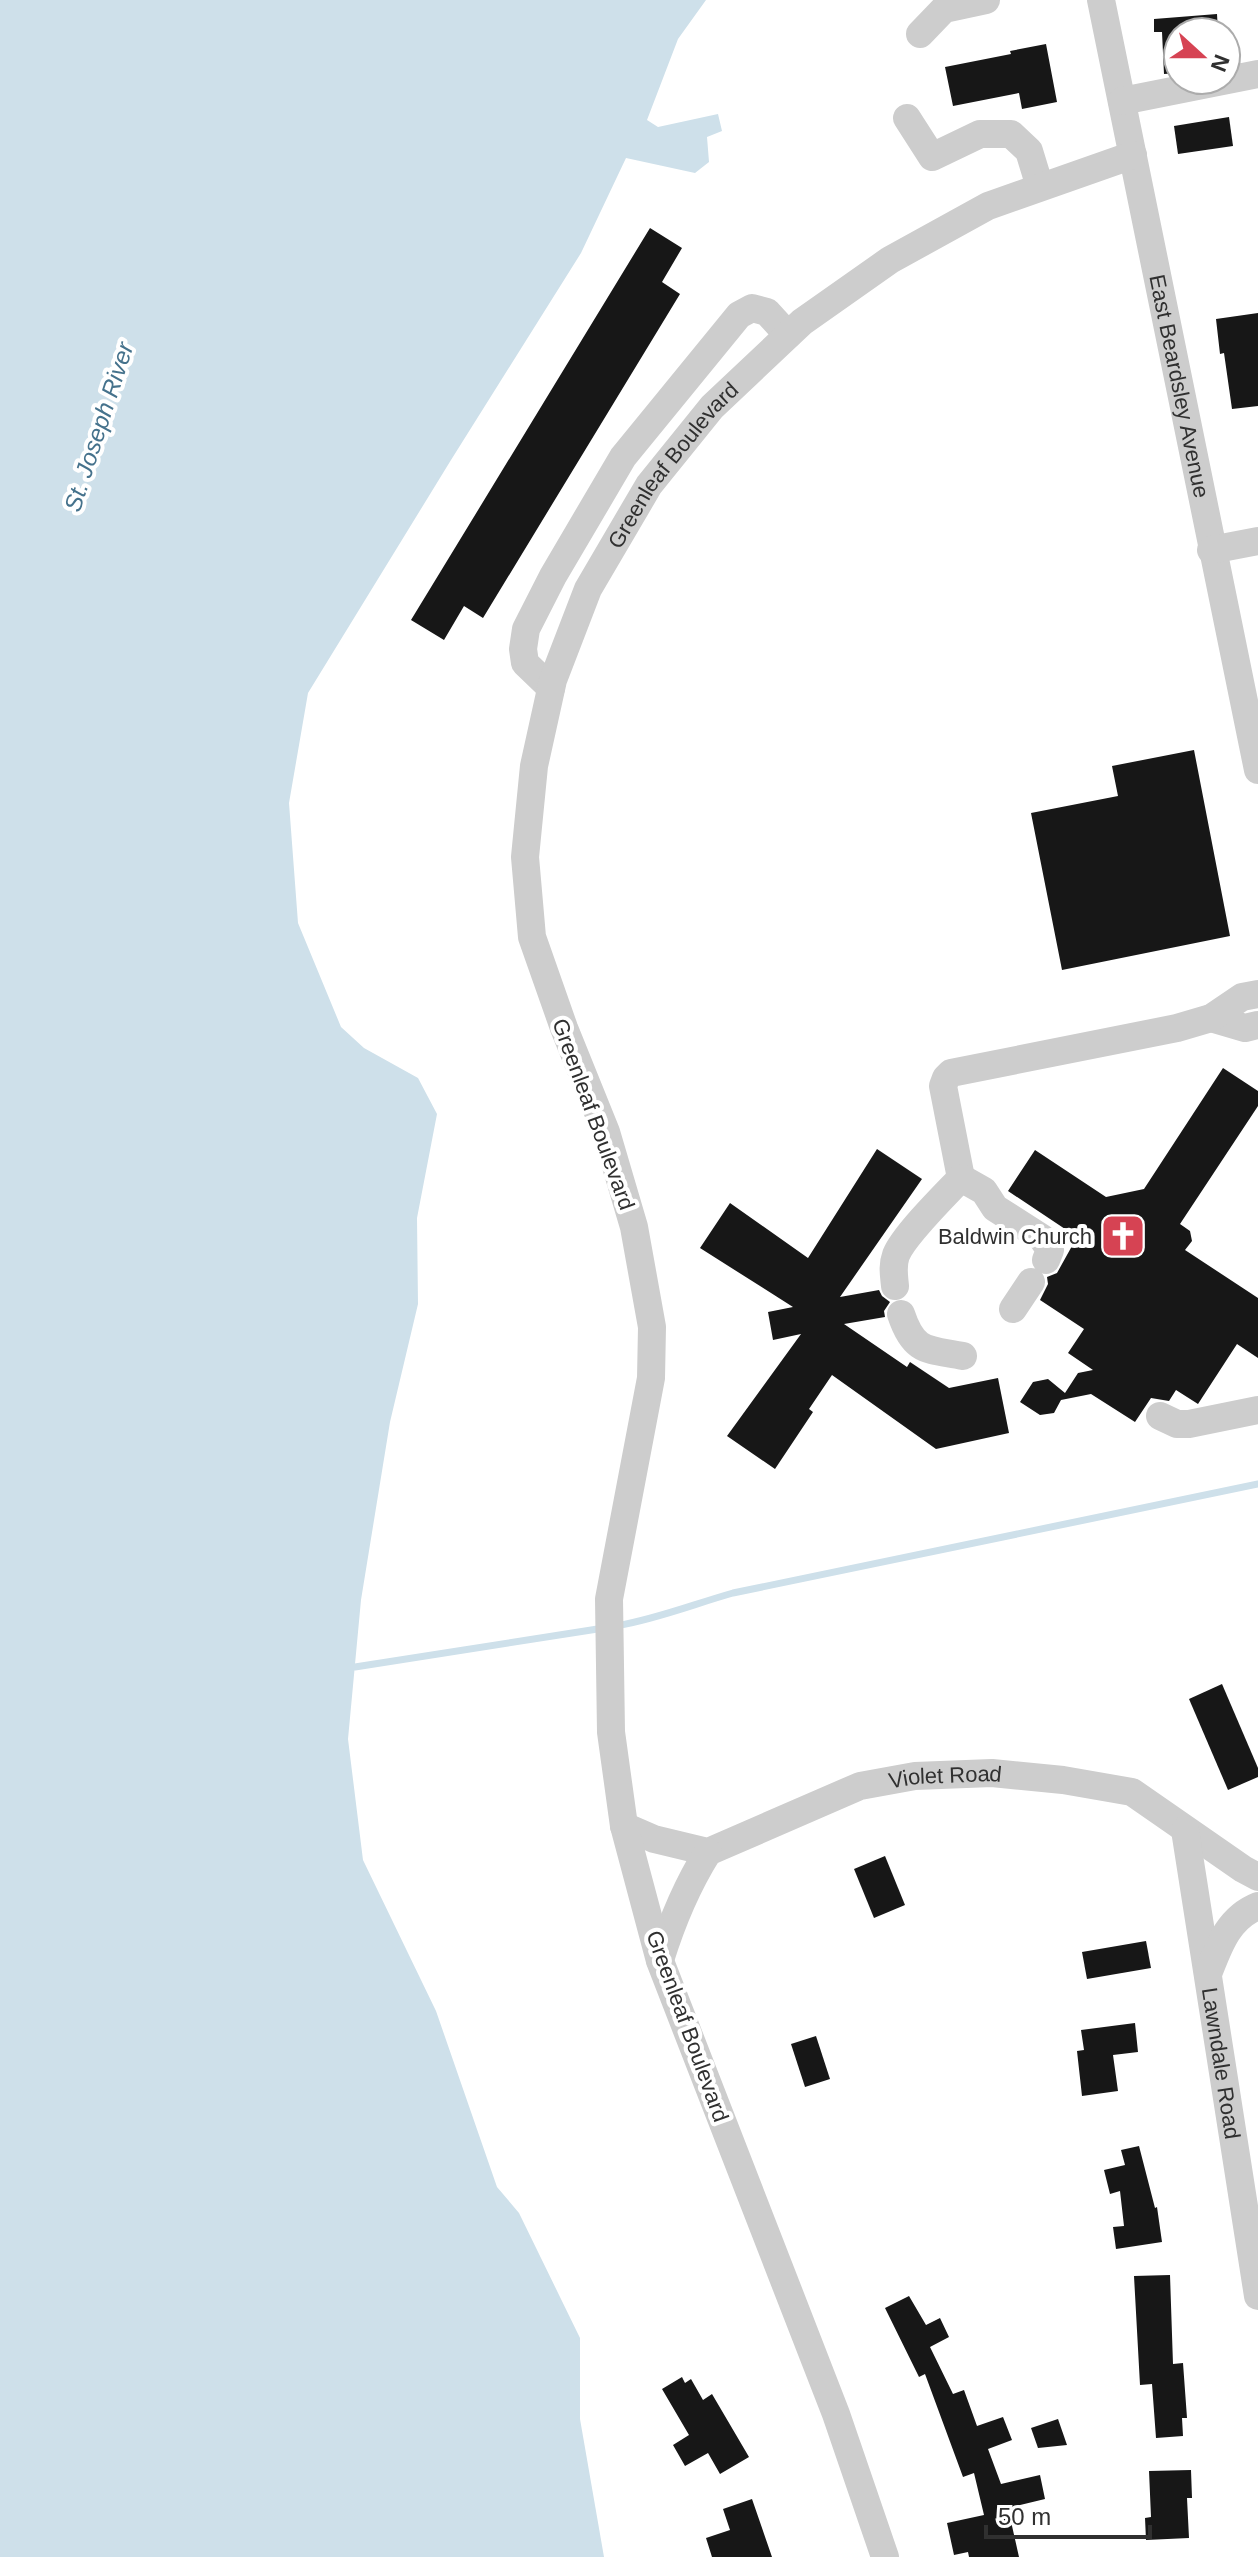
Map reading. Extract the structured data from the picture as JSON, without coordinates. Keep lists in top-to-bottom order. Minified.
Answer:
{"streets":{"street":["East Beardsley Avenue","Greenleaf Boulevard","Violet Road","Lawndale Road"]},"crossings":[["East Beardsley Avenue","Greenleaf Boulevard"],["Violet Road","Lawndale Road"]],"water":["St. Joseph River"],"places":{"church":["Baldwin Church"]},"scale_bar":"50 m","north":"right"}
